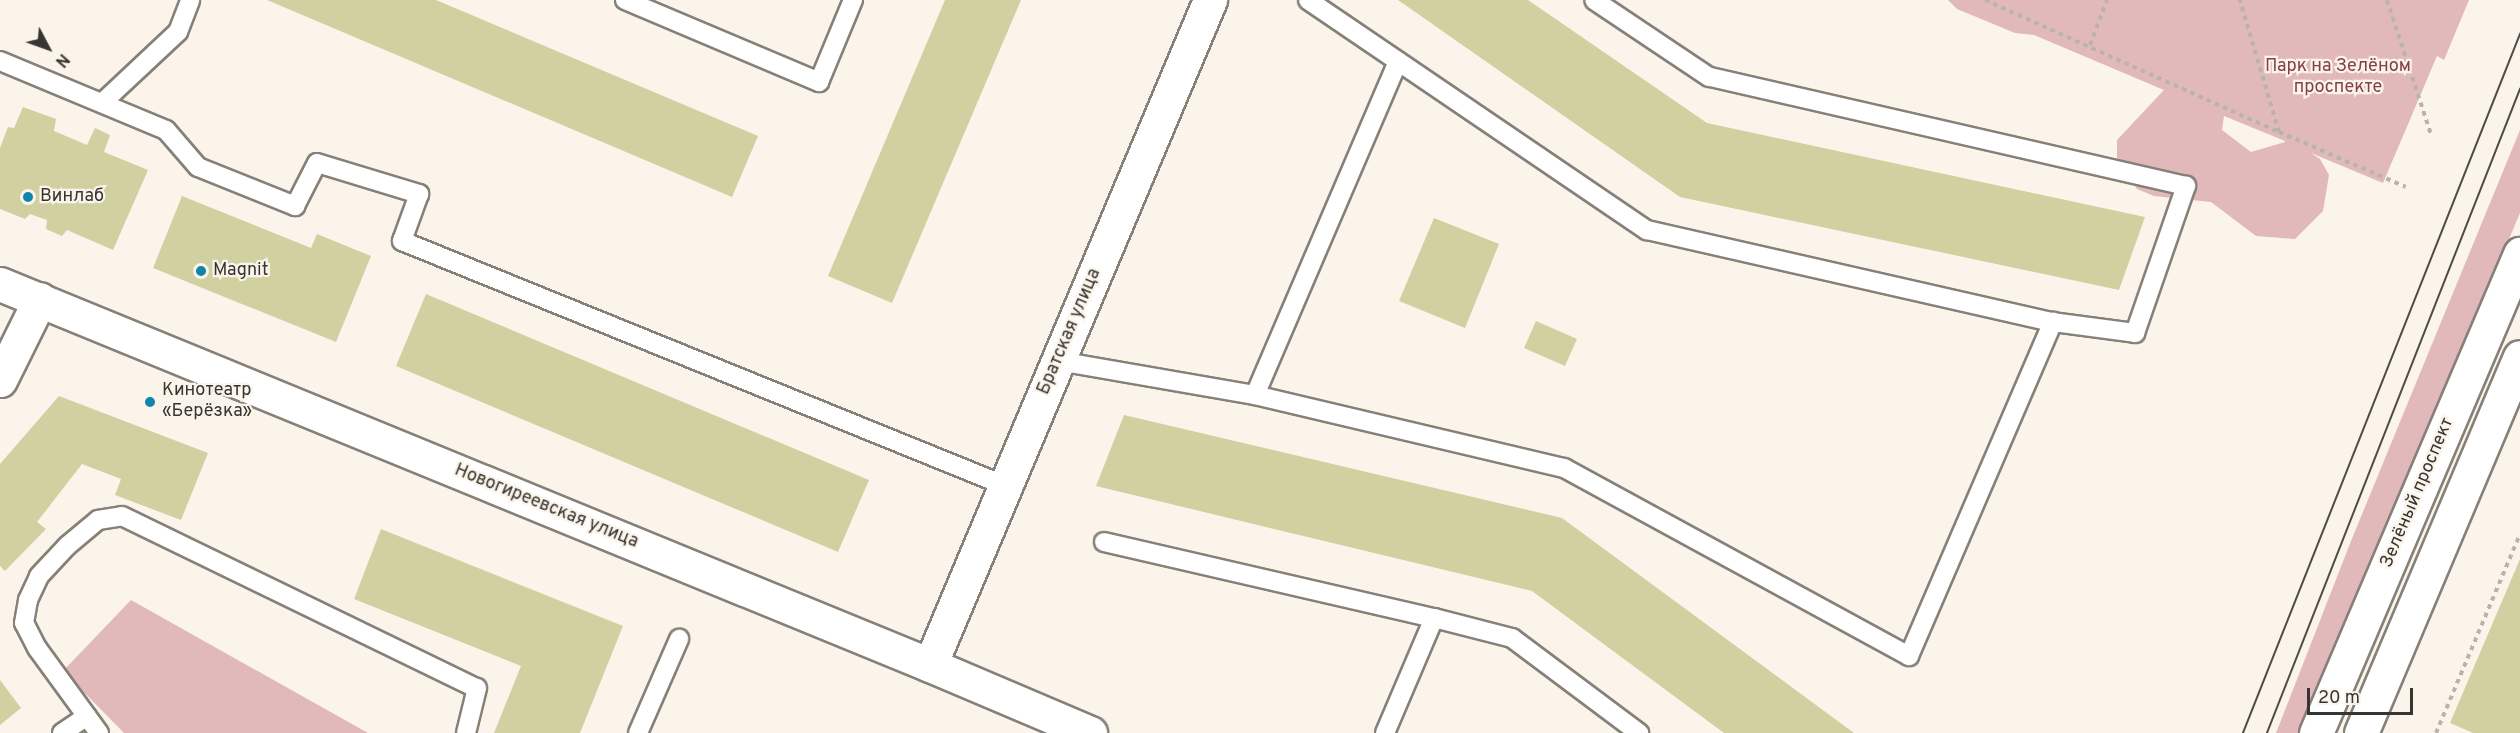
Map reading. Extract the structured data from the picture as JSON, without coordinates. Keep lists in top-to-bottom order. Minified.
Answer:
{"streets":{"street":["Братская улица","Зелёный проспект","Новогиреевская улица"]},"crossings":[["Братская улица","Новогиреевская улица"]],"parks":["Парк на Зелёном проспекте"],"places":["Винлаб","Magnit","Кинотеатр «Берёзка»"],"scale_bar":"20 m","north":"bottom right"}
